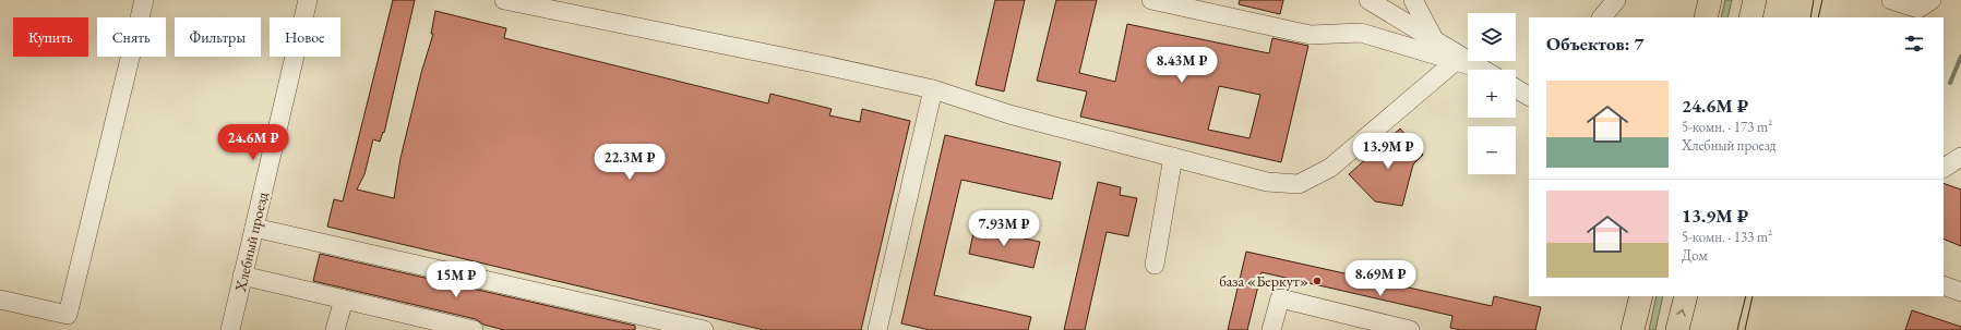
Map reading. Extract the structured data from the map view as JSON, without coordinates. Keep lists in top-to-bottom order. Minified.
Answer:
{"streets":{"street":["Хлебный проезд"]},"places":["база «Беркут»"],"page":{"map_buttons":["+","−"],"chip":["Купить","Снять","Фильтры","Новое"],"heading":"Объектов: 7","price":["8.43M ₽","24.6M ₽","13.9M ₽","22.3M ₽","7.93M ₽","8.69M ₽","15M ₽"],"list":[{"name":"24.6M ₽","note":"5-комн. · 173 m² · Хлебный проезд"},{"name":"13.9M ₽","note":"5-комн. · 133 m² · Дом"}]}}
